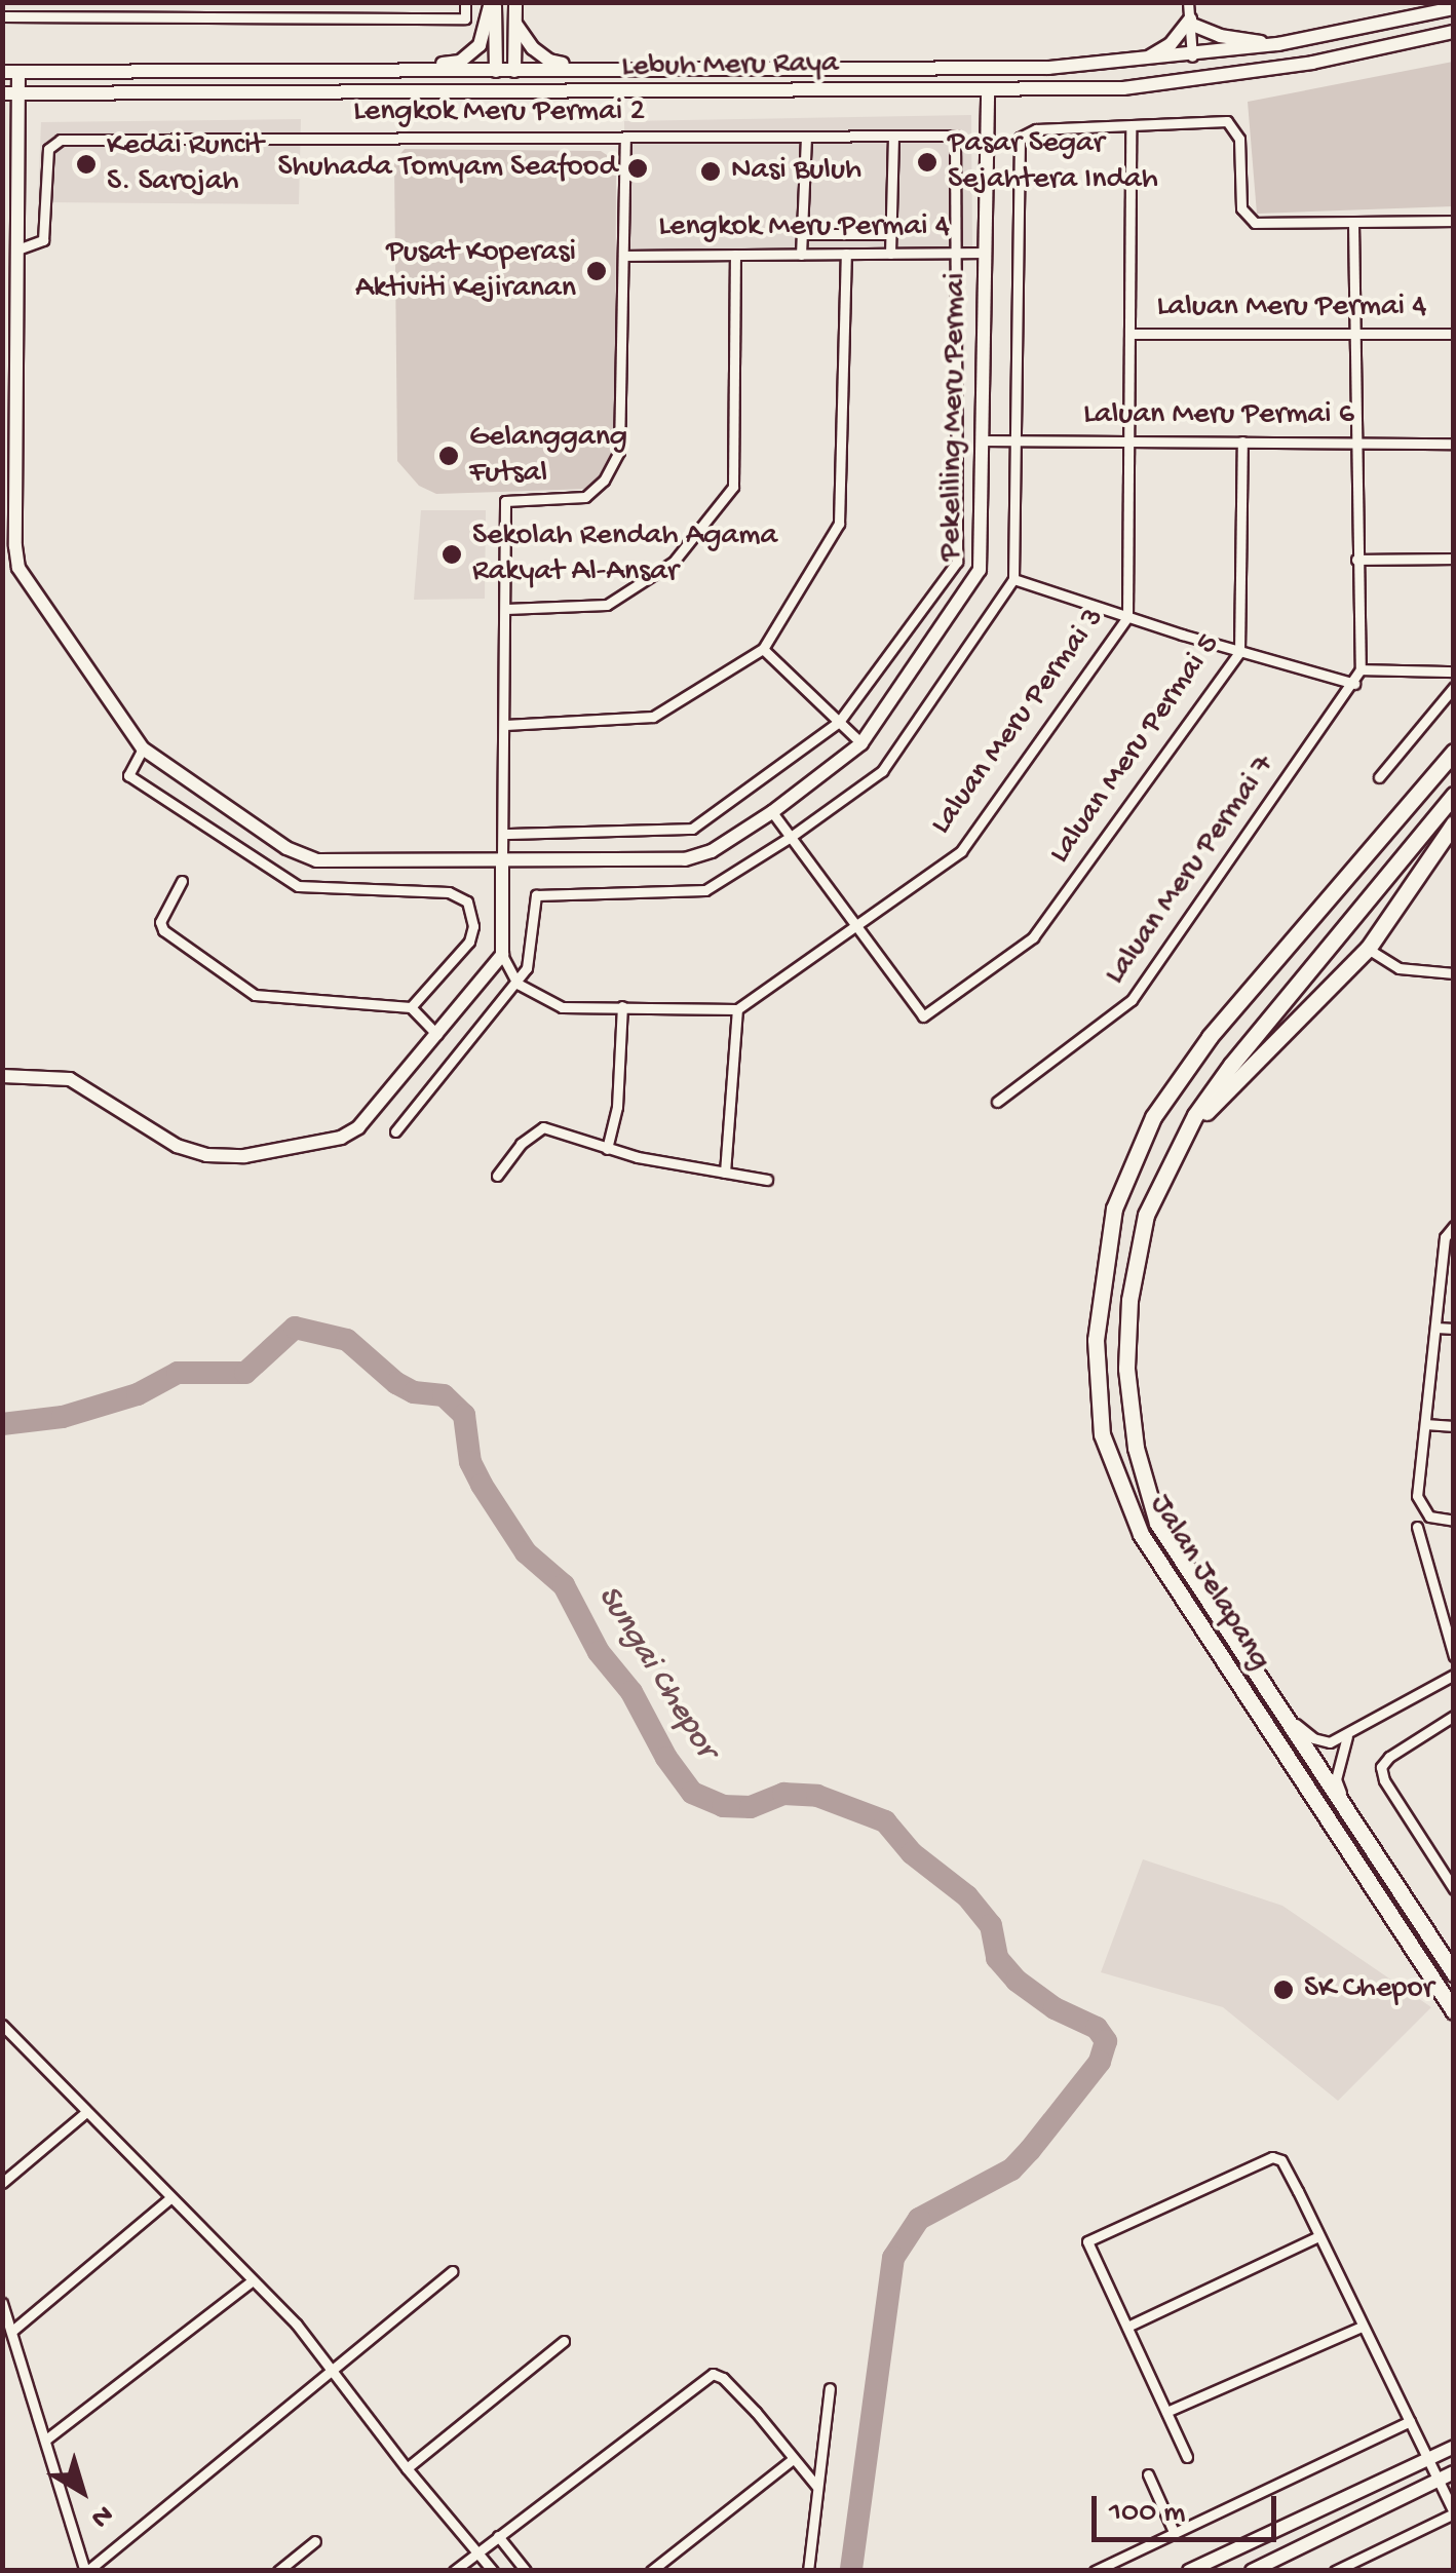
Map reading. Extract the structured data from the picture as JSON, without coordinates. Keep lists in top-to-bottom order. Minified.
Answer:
{"streets":{"main road":["Lebuh Meru Raya","Pekeliling Meru Permai","Jalan Jelapang"],"street":["Lengkok Meru Permai 2","Lengkok Meru Permai 4","Laluan Meru Permai 4","Laluan Meru Permai 6","Laluan Meru Permai 3","Laluan Meru Permai 5","Laluan Meru Permai 7"]},"crossings":[["Lebuh Meru Raya","Pekeliling Meru Permai"],["Lengkok Meru Permai 2","Pekeliling Meru Permai"],["Lengkok Meru Permai 4","Pekeliling Meru Permai"],["Laluan Meru Permai 4","Laluan Meru Permai 3"],["Laluan Meru Permai 6","Pekeliling Meru Permai"],["Laluan Meru Permai 6","Laluan Meru Permai 3"],["Laluan Meru Permai 6","Laluan Meru Permai 5"],["Laluan Meru Permai 3","Laluan Meru Permai 5"]],"water":["Sungai Chepor"],"places":["Pasar Segar Sejahtera Indah","Kedai Runcit S. Sarojah","Shuhada Tomyam Seafood","Nasi Buluh","Pusat Koperasi Aktiviti Kejiranan","Gelanggang Futsal","Sekolah Rendah Agama Rakyat Al-Ansar","SK Chepor"],"scale_bar":"100 m","north":"bottom right"}
